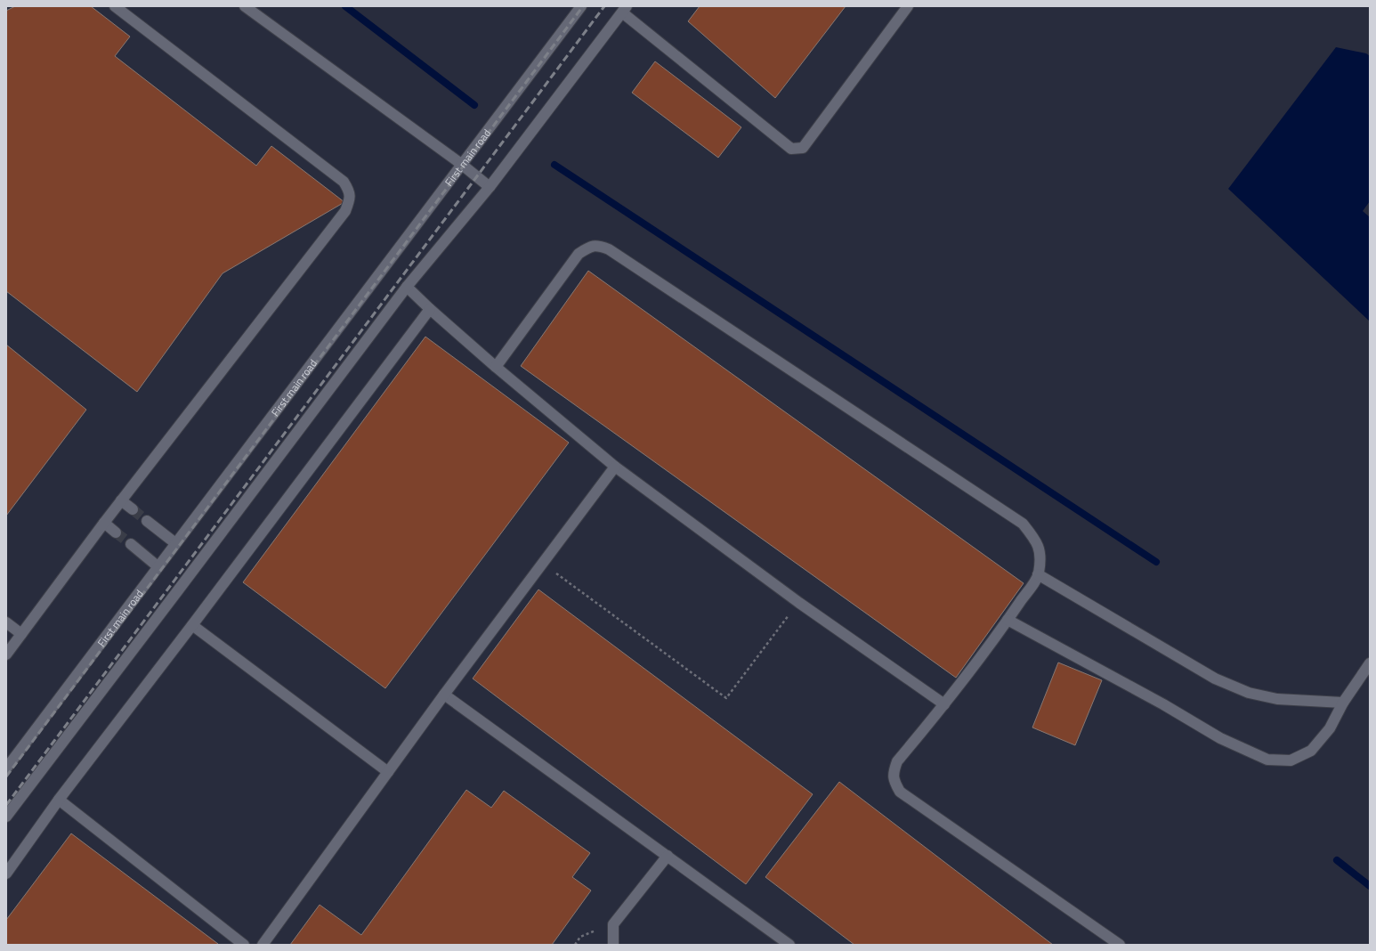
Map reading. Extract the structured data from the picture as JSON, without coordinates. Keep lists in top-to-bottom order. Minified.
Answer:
{"streets":{"street":["First main road"]}}
